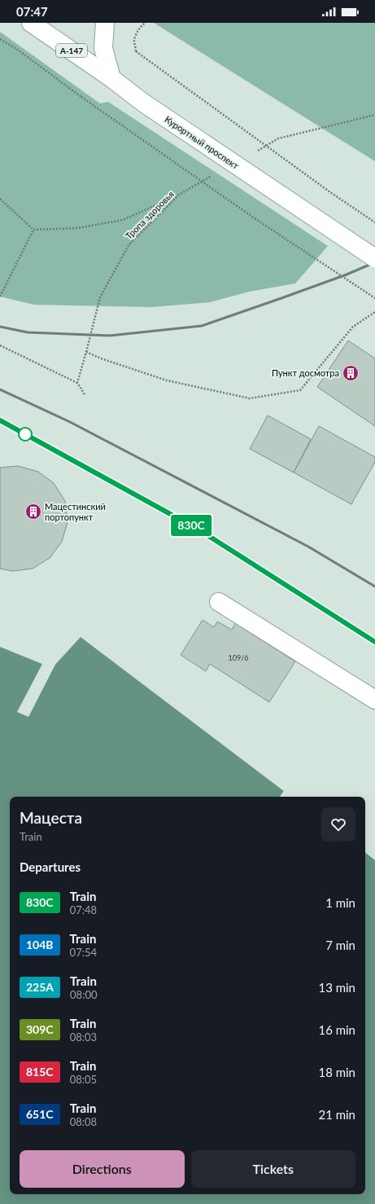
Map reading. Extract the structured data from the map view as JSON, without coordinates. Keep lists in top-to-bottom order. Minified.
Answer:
{"streets":{"main road":["А-147","Курортный проспект"],"path":["Тропа здоровья"]},"places":{"building":["Пункт досмотра","Мацестинский портопункт"]},"house_numbers":["109/6"],"page":{"status":"07:47","on_map":"830С","heading":[["Мацеста","Train"],"Departures"],"list":[{"mark":"830С","name":"Train","note":"07:48","value":"1 min"},{"mark":"104В","name":"Train","note":"07:54","value":"7 min"},{"mark":"225А","name":"Train","note":"08:00","value":"13 min"},{"mark":"309С","name":"Train","note":"08:03","value":"16 min"},{"mark":"815С","name":"Train","note":"08:05","value":"18 min"},{"mark":"651С","name":"Train","note":"08:08","value":"21 min"}],"buttons":["Directions","Tickets"]}}
